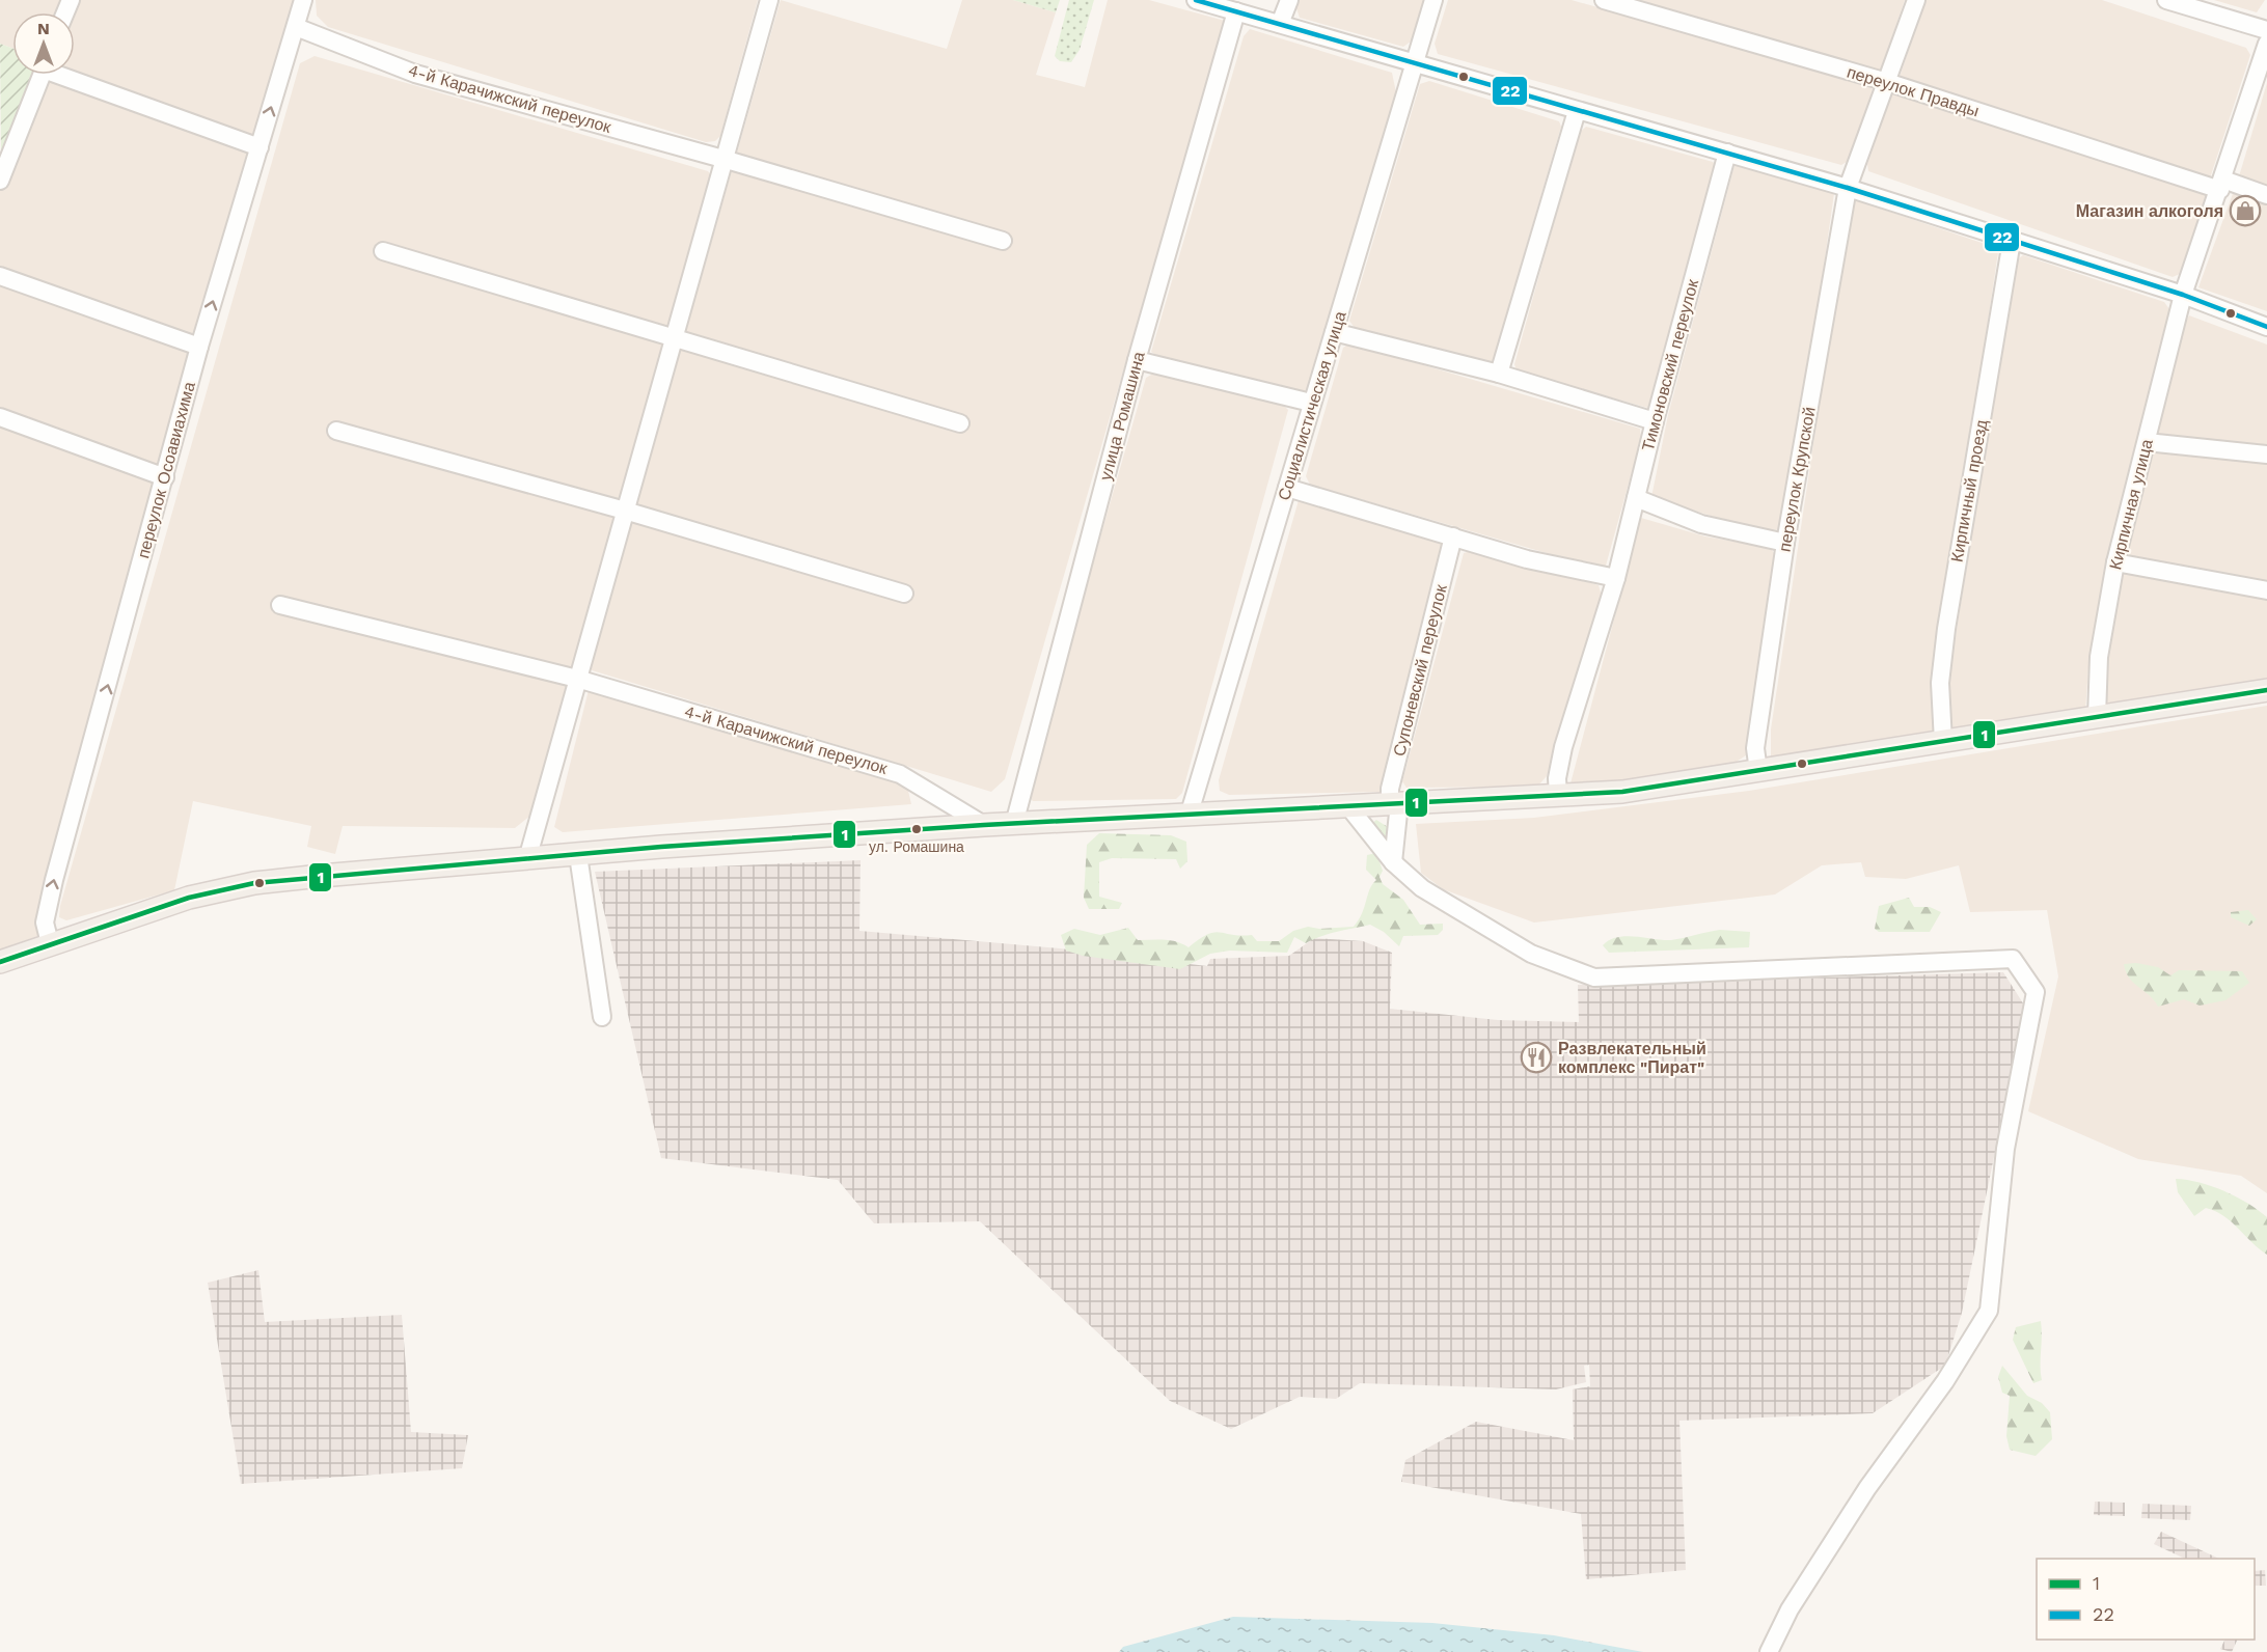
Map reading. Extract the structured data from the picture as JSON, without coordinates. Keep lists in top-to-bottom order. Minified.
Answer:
{"streets":{"street":["переулок Правды","4-й Карачижский переулок","Тимоновский переулок","Социалистическая улица","улица Ромашина","переулок Осоавиахима","переулок Крупской","Кирпичный проезд","Кирпичная улица","Супоневский переулок"]},"crossings":[["переулок Правды","переулок Крупской"],["переулок Правды","Кирпичная улица"],["4-й Карачижский переулок","переулок Осоавиахима"]],"one_way":["переулок Осоавиахима"],"places":{"shop":["Магазин алкоголя"],"other":["ул. Ромашина"],"restaurant":["Развлекательный комплекс \"Пират\""]},"lines":["transit line 22","transit line 1"],"legend":["1","22"],"north":"top"}
